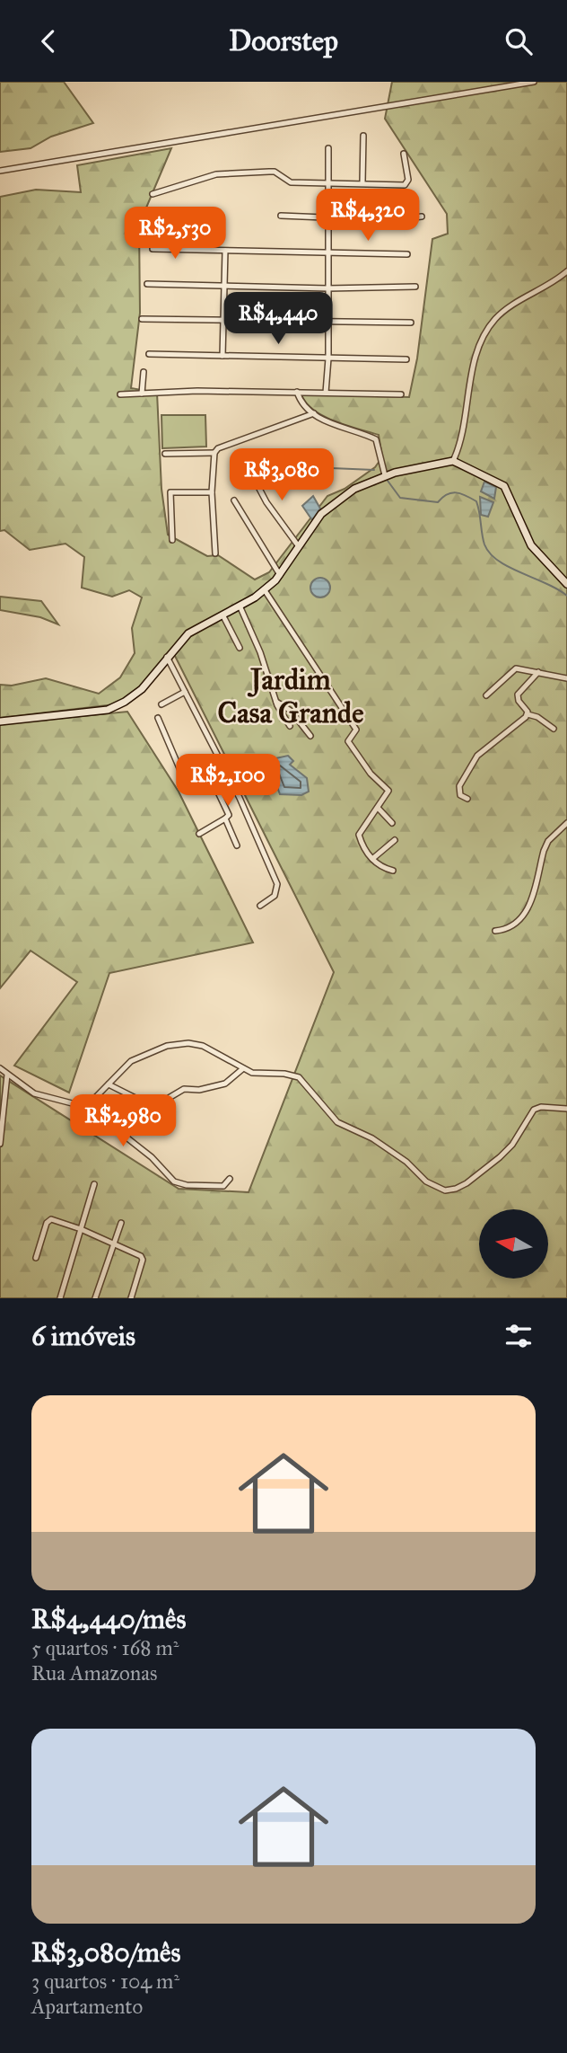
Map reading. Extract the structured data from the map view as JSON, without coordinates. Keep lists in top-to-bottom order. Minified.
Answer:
{"districts":["Jardim Casa Grande"],"north":"left","page":{"header":"Doorstep","price":["R$4,320","R$2,530","R$4,440","R$3,080","R$2,100","R$2,980"],"heading":"6 imóveis","list":[{"name":"R$4,440/mês","note":"5 quartos · 168 m² · Rua Amazonas"},{"name":"R$3,080/mês","note":"3 quartos · 104 m² · Apartamento"}]}}
